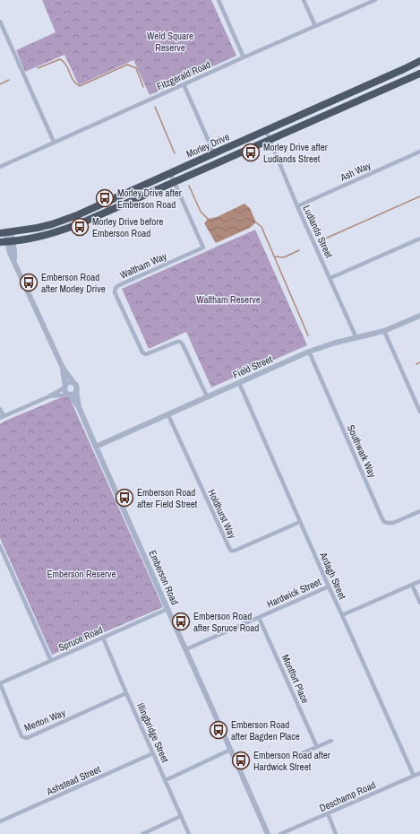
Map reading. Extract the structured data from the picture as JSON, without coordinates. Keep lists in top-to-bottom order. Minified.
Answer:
{"streets":{"highway":["Morley Drive"],"street":["Fitzgerald Road","Ash Way","Ludlands Street","Waltham Way","Field Street","Southwark Way","Holdhurst Way","Ardagh Street","Emberson Road","Hardwick Street","Spruce Road","Montfort Place","Merton Way","Illingbridge Street","Ashstead Street","Deschamp Road"]},"crossings":[["Morley Drive","Ludlands Street"],["Morley Drive","Waltham Way"],["Ash Way","Ludlands Street"],["Ludlands Street","Field Street"],["Waltham Way","Field Street"],["Field Street","Southwark Way"],["Field Street","Holdhurst Way"],["Field Street","Ardagh Street"],["Field Street","Emberson Road"],["Holdhurst Way","Ardagh Street"],["Ardagh Street","Hardwick Street"],["Ardagh Street","Deschamp Road"],["Emberson Road","Hardwick Street"],["Emberson Road","Spruce Road"],["Hardwick Street","Montfort Place"],["Spruce Road","Merton Way"],["Spruce Road","Illingbridge Street"],["Merton Way","Illingbridge Street"],["Illingbridge Street","Ashstead Street"]],"parks":["Weld Square Reserve","Waltham Reserve","Emberson Reserve"],"places":{"bus stop":["Morley Drive after Ludlands Street","Morley Drive after Emberson Road","Morley Drive before Emberson Road","Emberson Road after Morley Drive","Emberson Road after Field Street","Emberson Road after Spruce Road","Emberson Road after Bagden Place","Emberson Road after Hardwick Street"]}}
